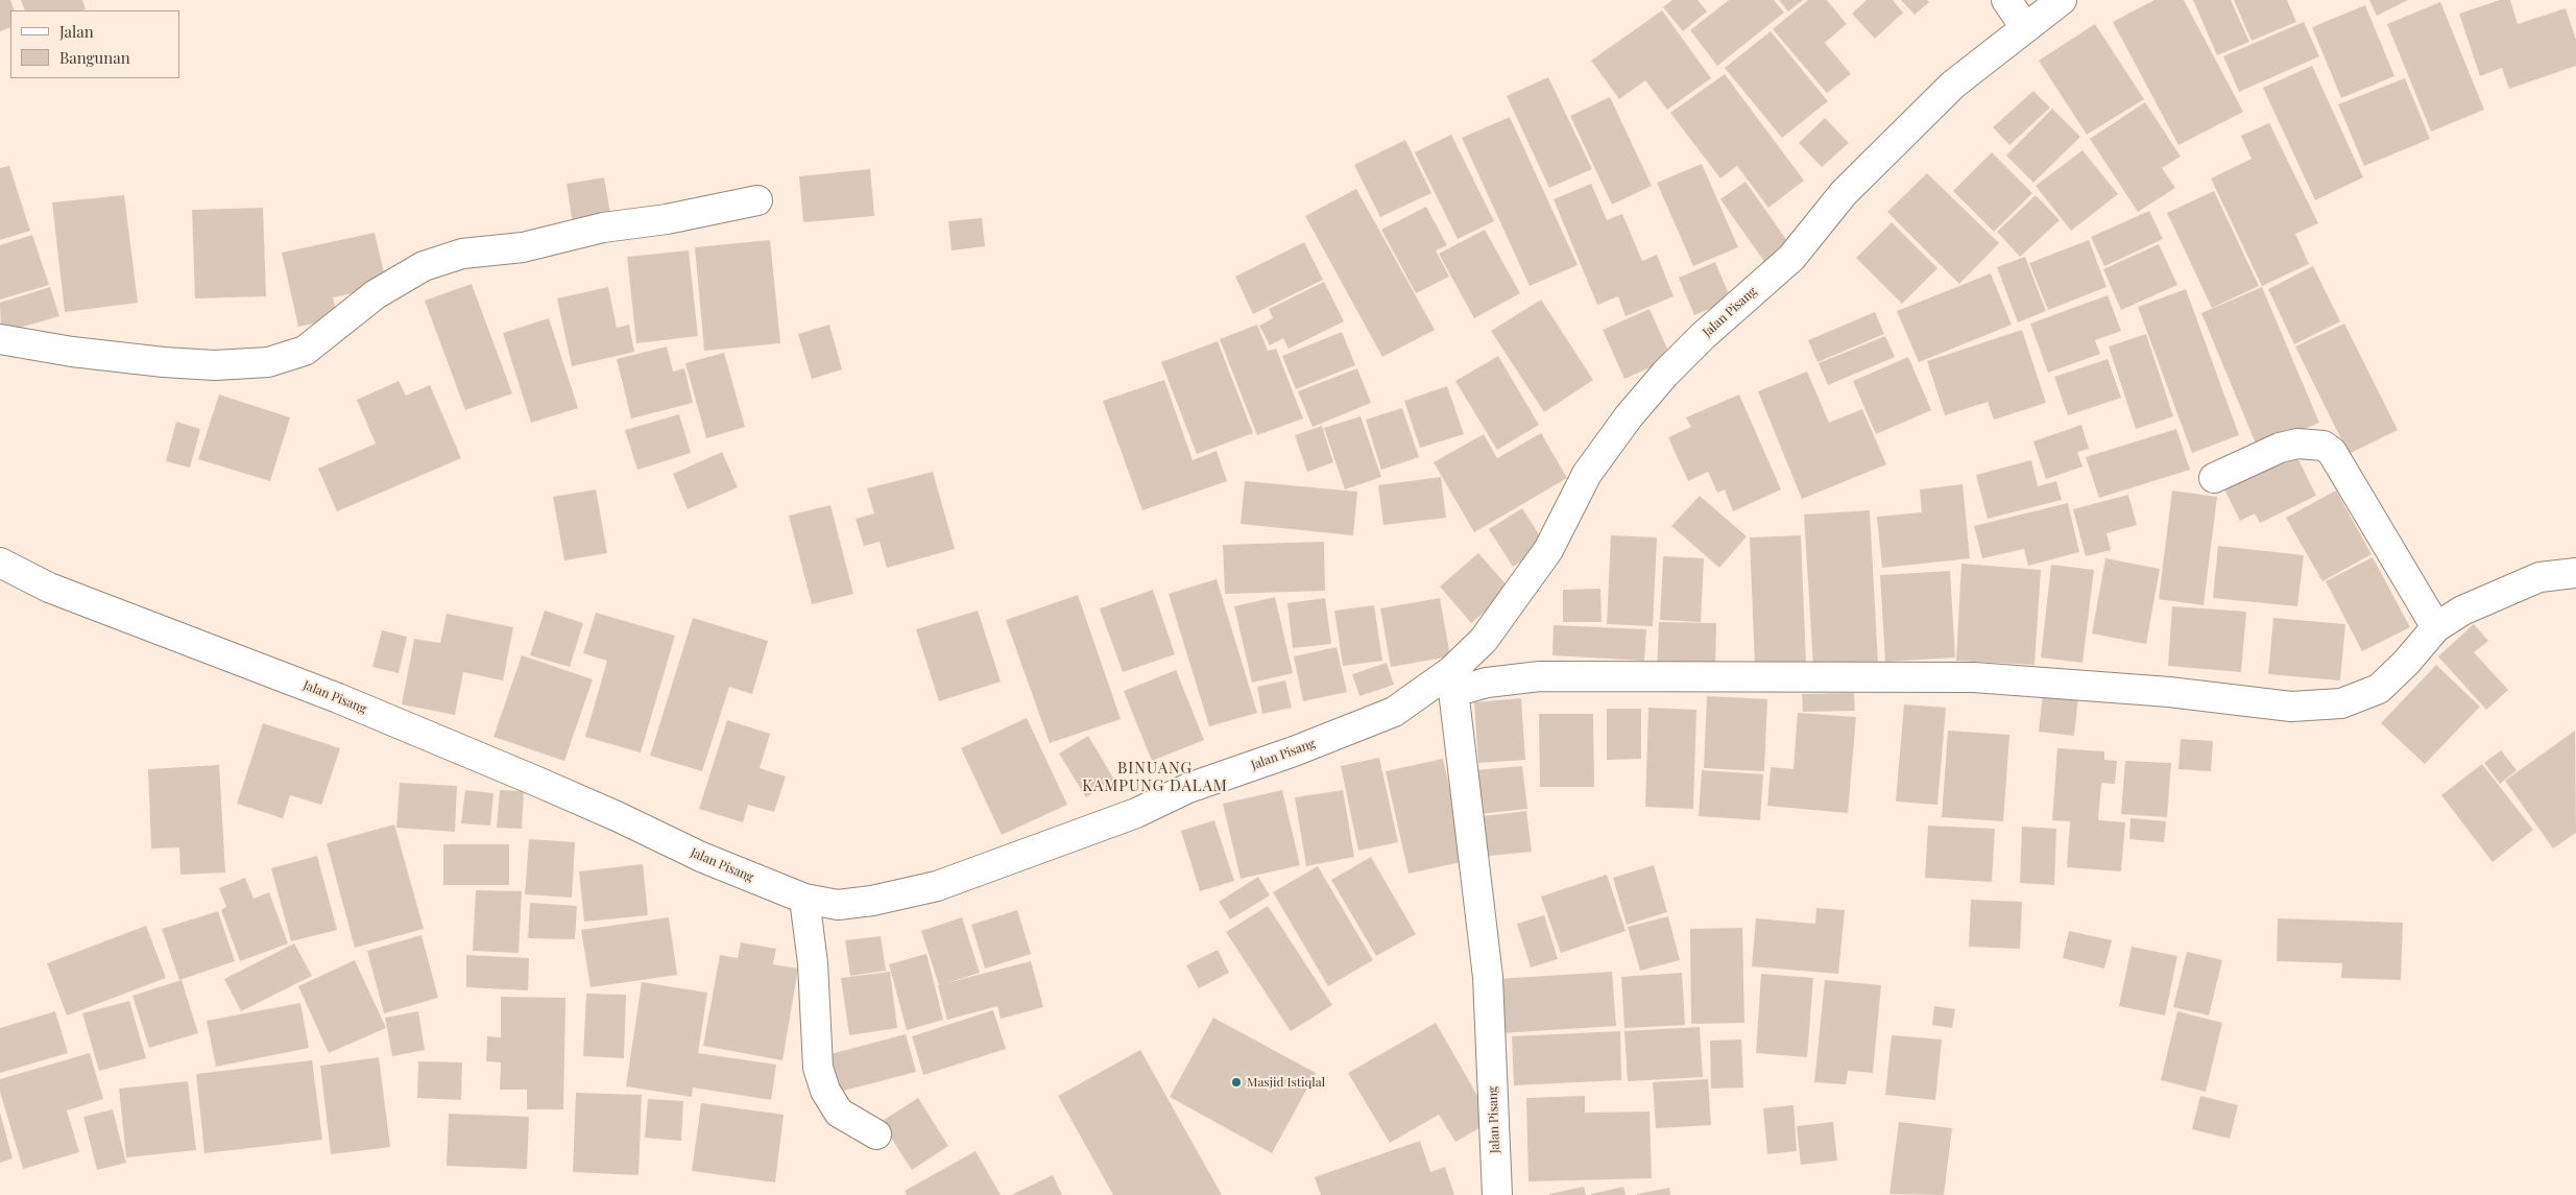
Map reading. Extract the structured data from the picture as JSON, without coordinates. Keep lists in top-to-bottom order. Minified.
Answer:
{"streets":{"street":["Jalan Pisang"]},"districts":["BINUANG KAMPUNG DALAM"],"places":["Masjid Istiqlal"],"legend":["Jalan","Bangunan"]}
